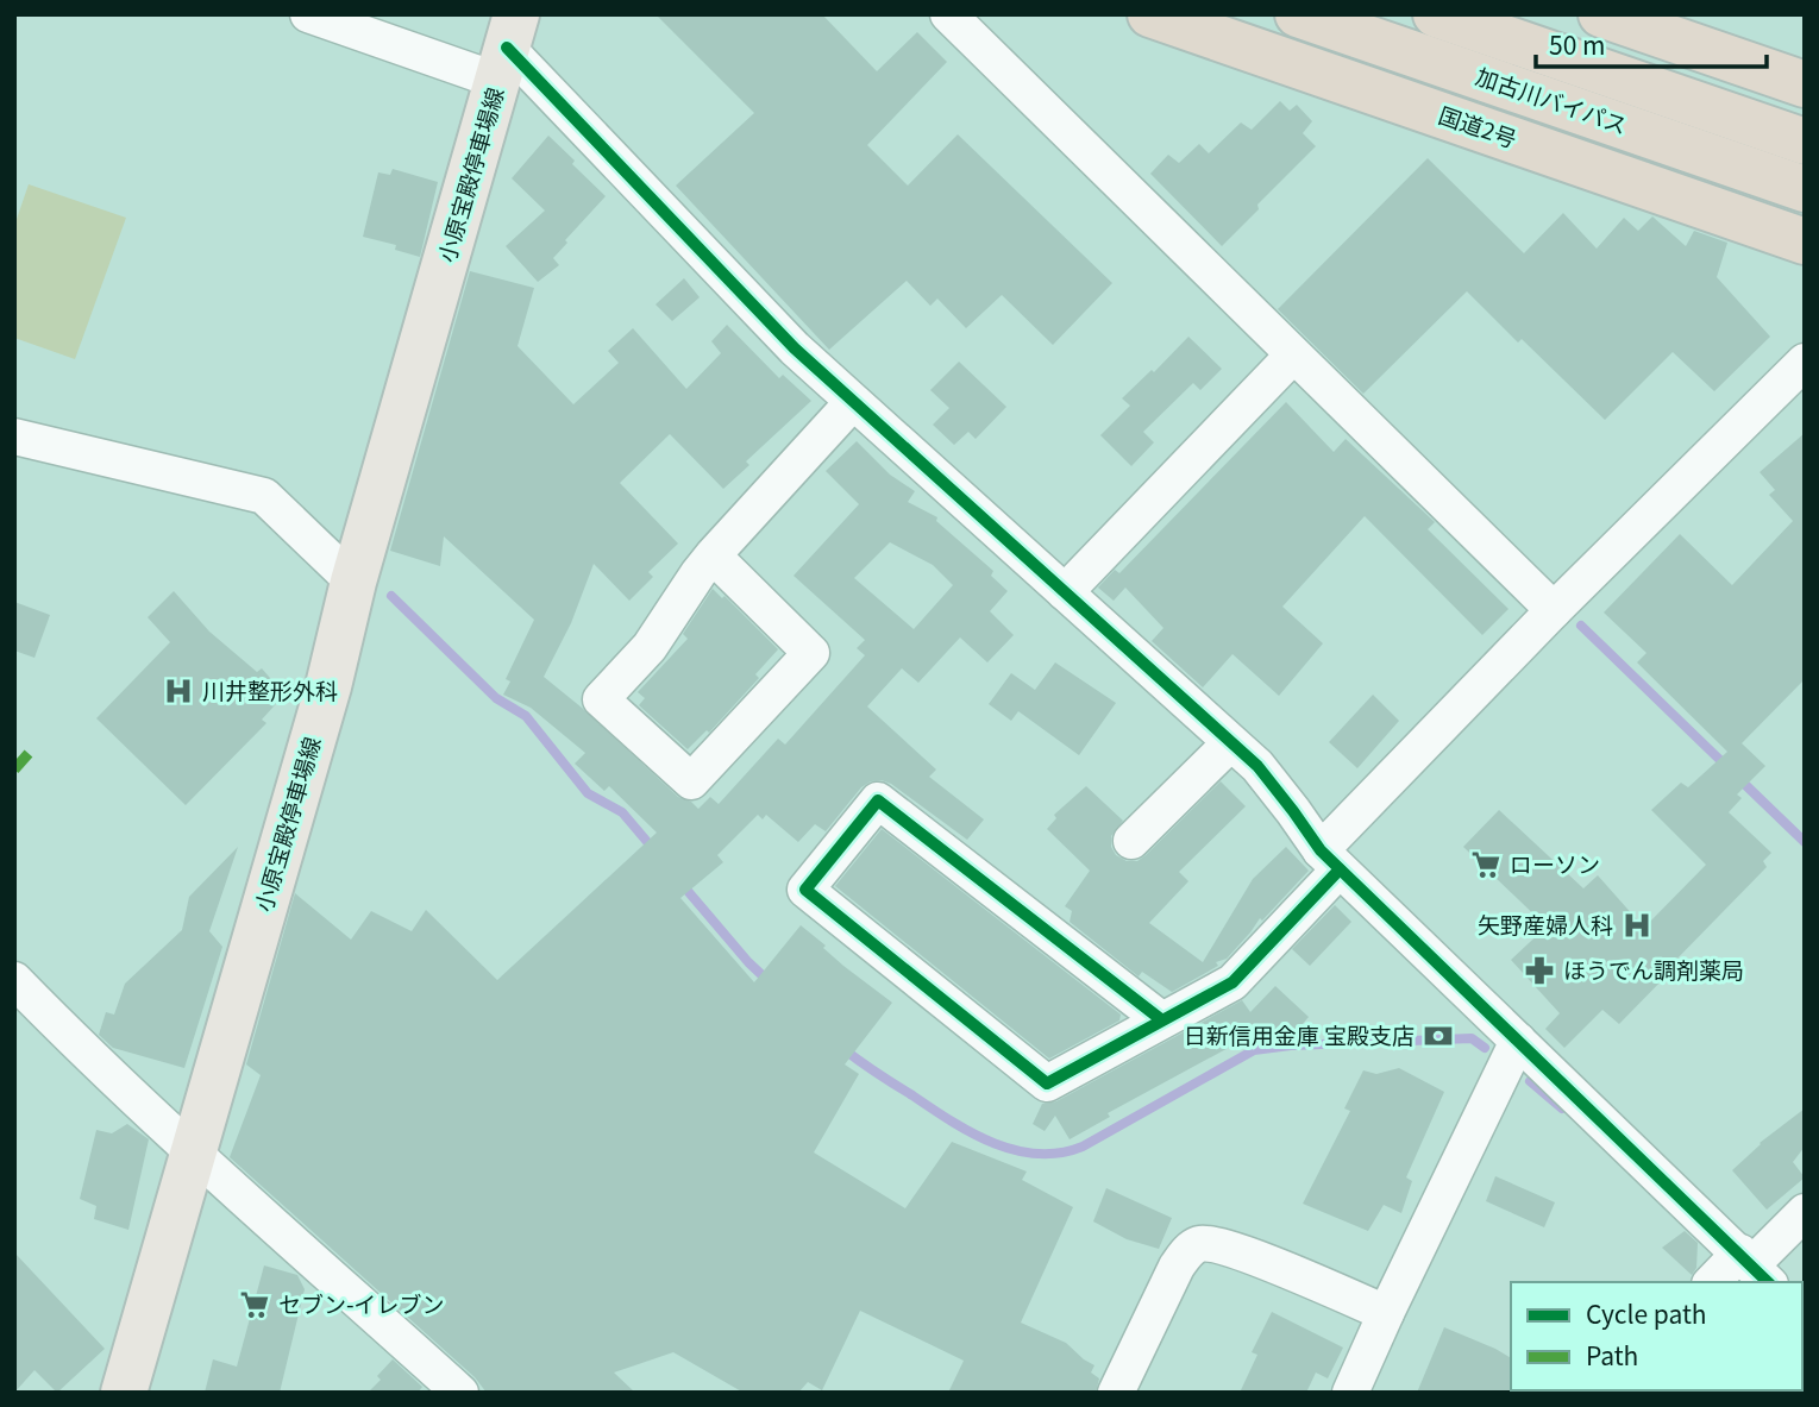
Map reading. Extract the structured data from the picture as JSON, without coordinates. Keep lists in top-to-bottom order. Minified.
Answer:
{"streets":{"highway":["加古川バイパス","国道2号"],"main road":["小原宝殿停車場線"]},"places":{"hospital":["川井整形外科","矢野産婦人科"],"supermarket":["ローソン","セブン-イレブン"],"pharmacy":["ほうでん調剤薬局"],"bank":["日新信用金庫 宝殿支店"]},"legend":["Cycle path","Path"],"scale_bar":"50 m"}
